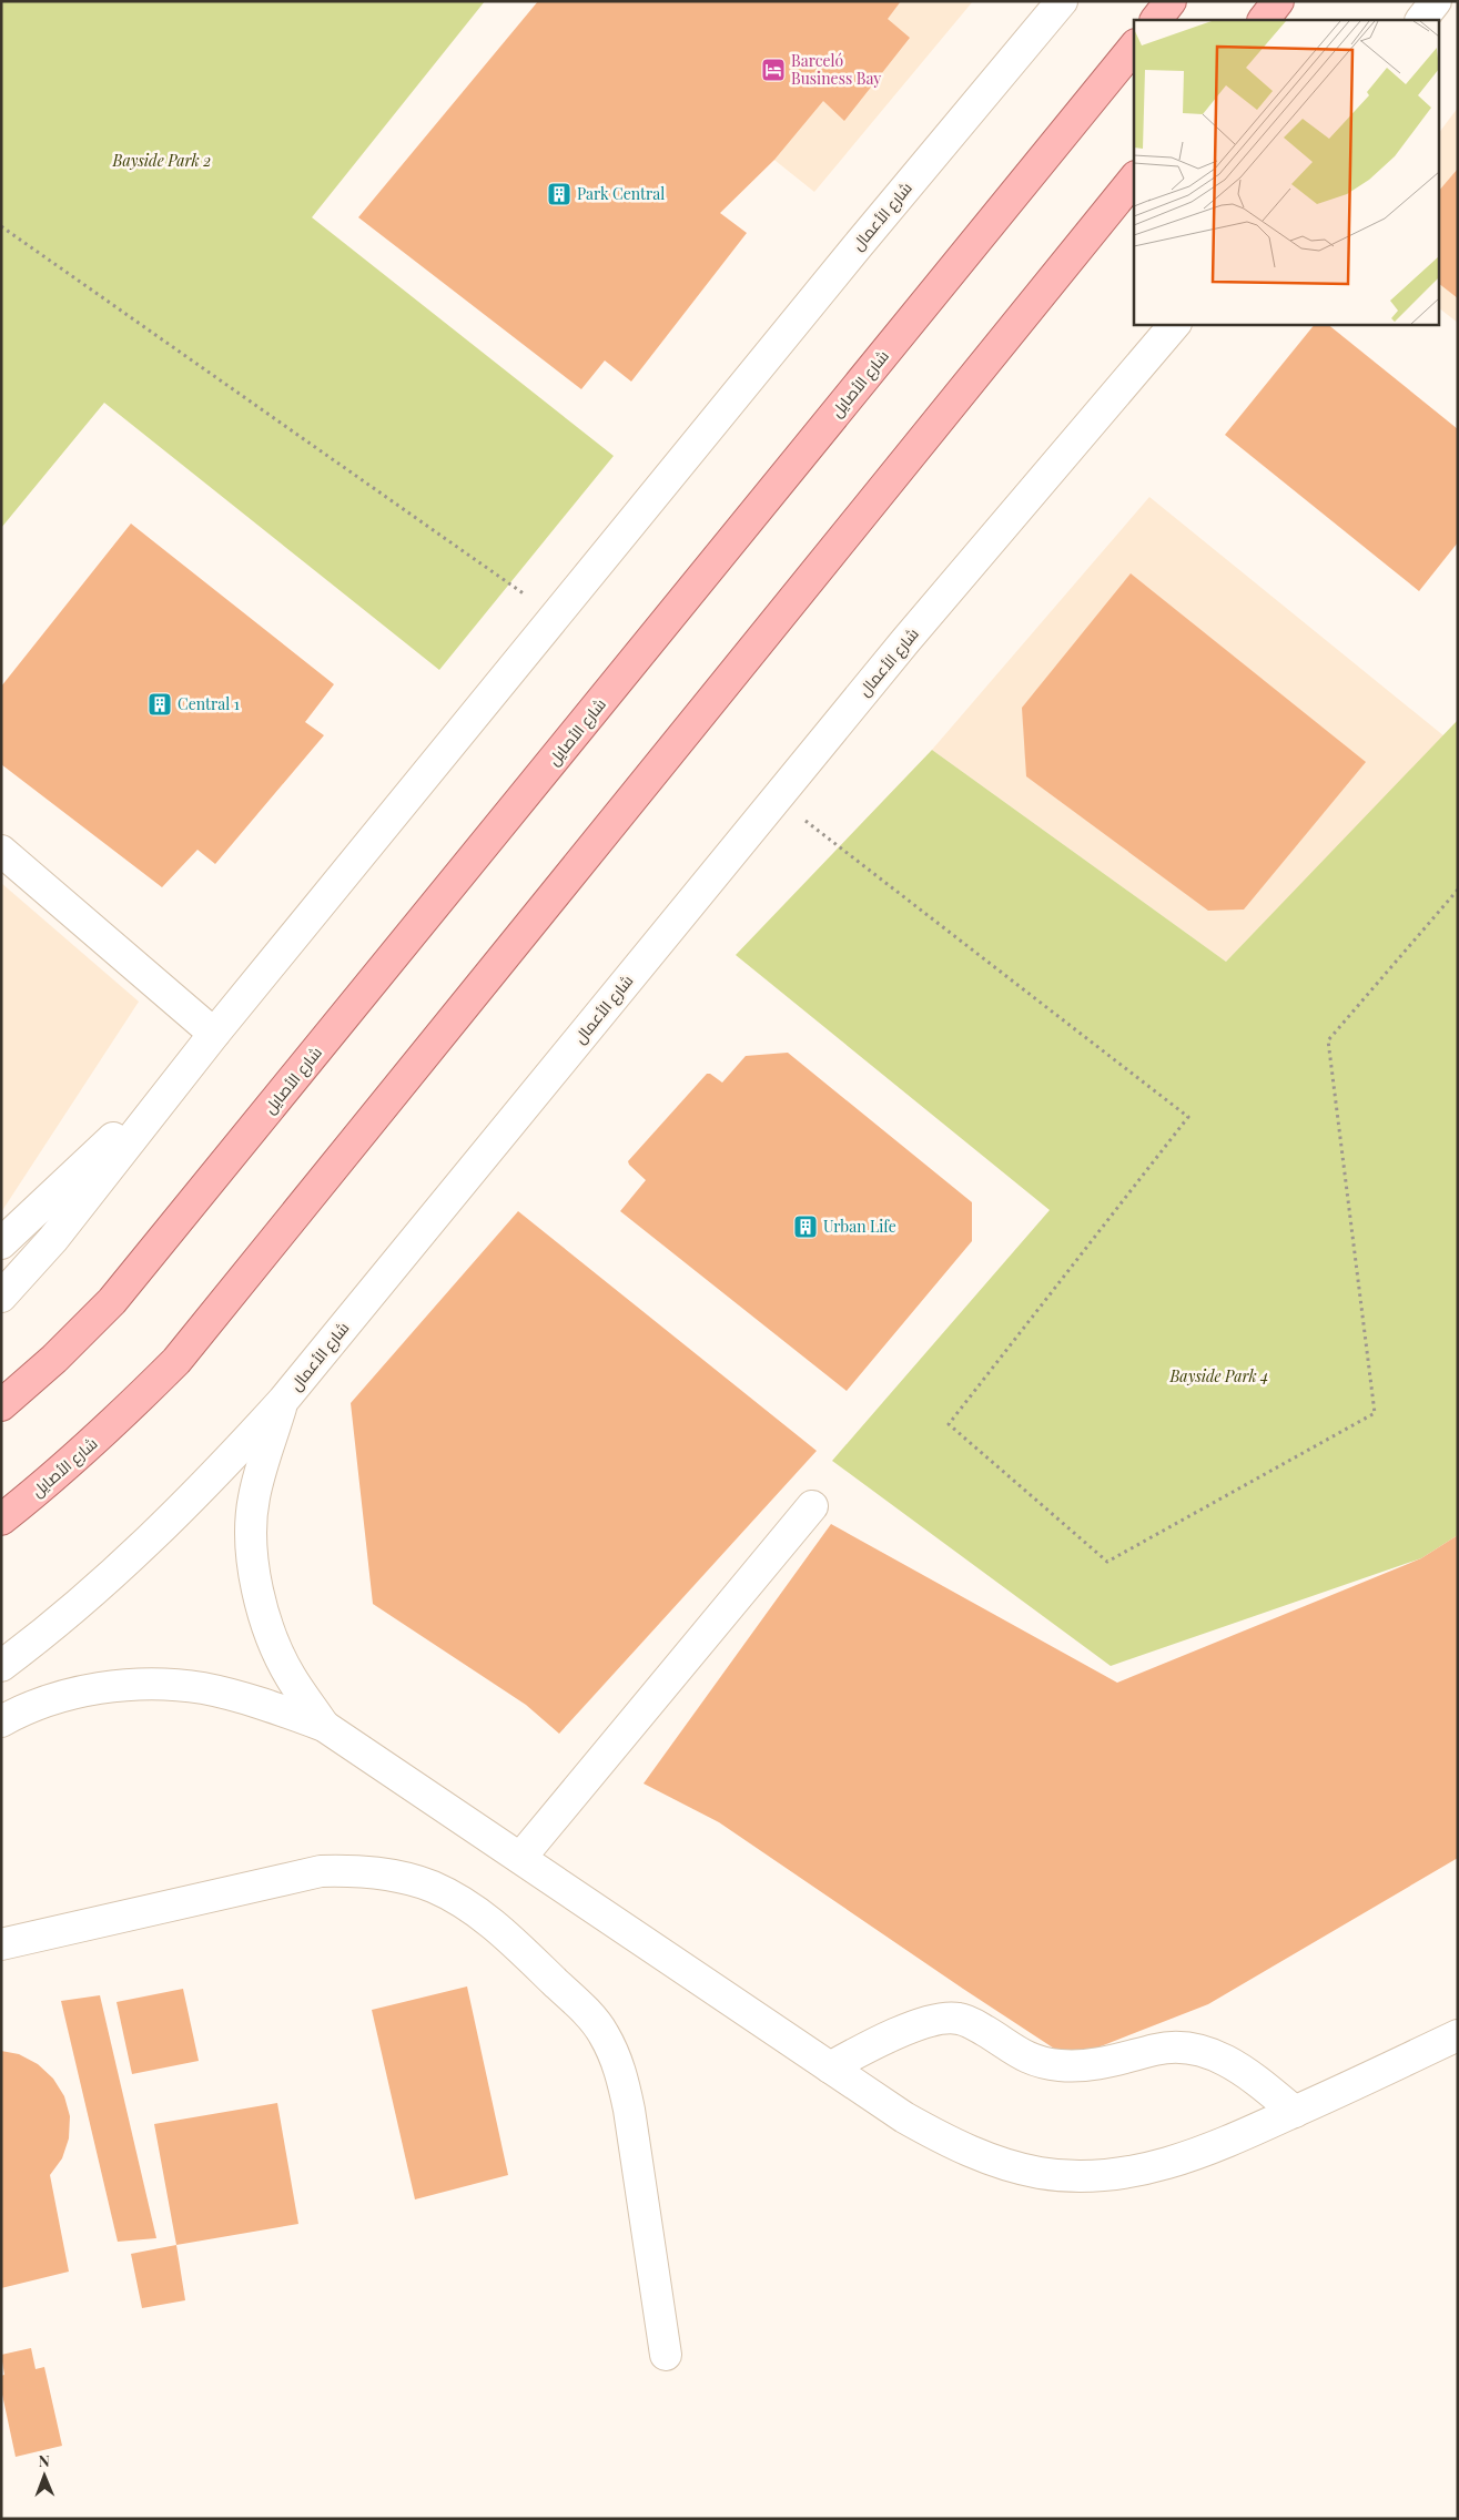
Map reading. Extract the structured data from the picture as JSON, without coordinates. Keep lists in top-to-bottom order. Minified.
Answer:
{"streets":{"main road":["شارع الأصايل"],"street":["شارع الأعمال"]},"parks":["Bayside Park 2","Bayside Park 4"],"places":{"hotel":["Barceló Business Bay"],"building":["Park Central","Central 1","Urban Life"]},"north":"top"}
